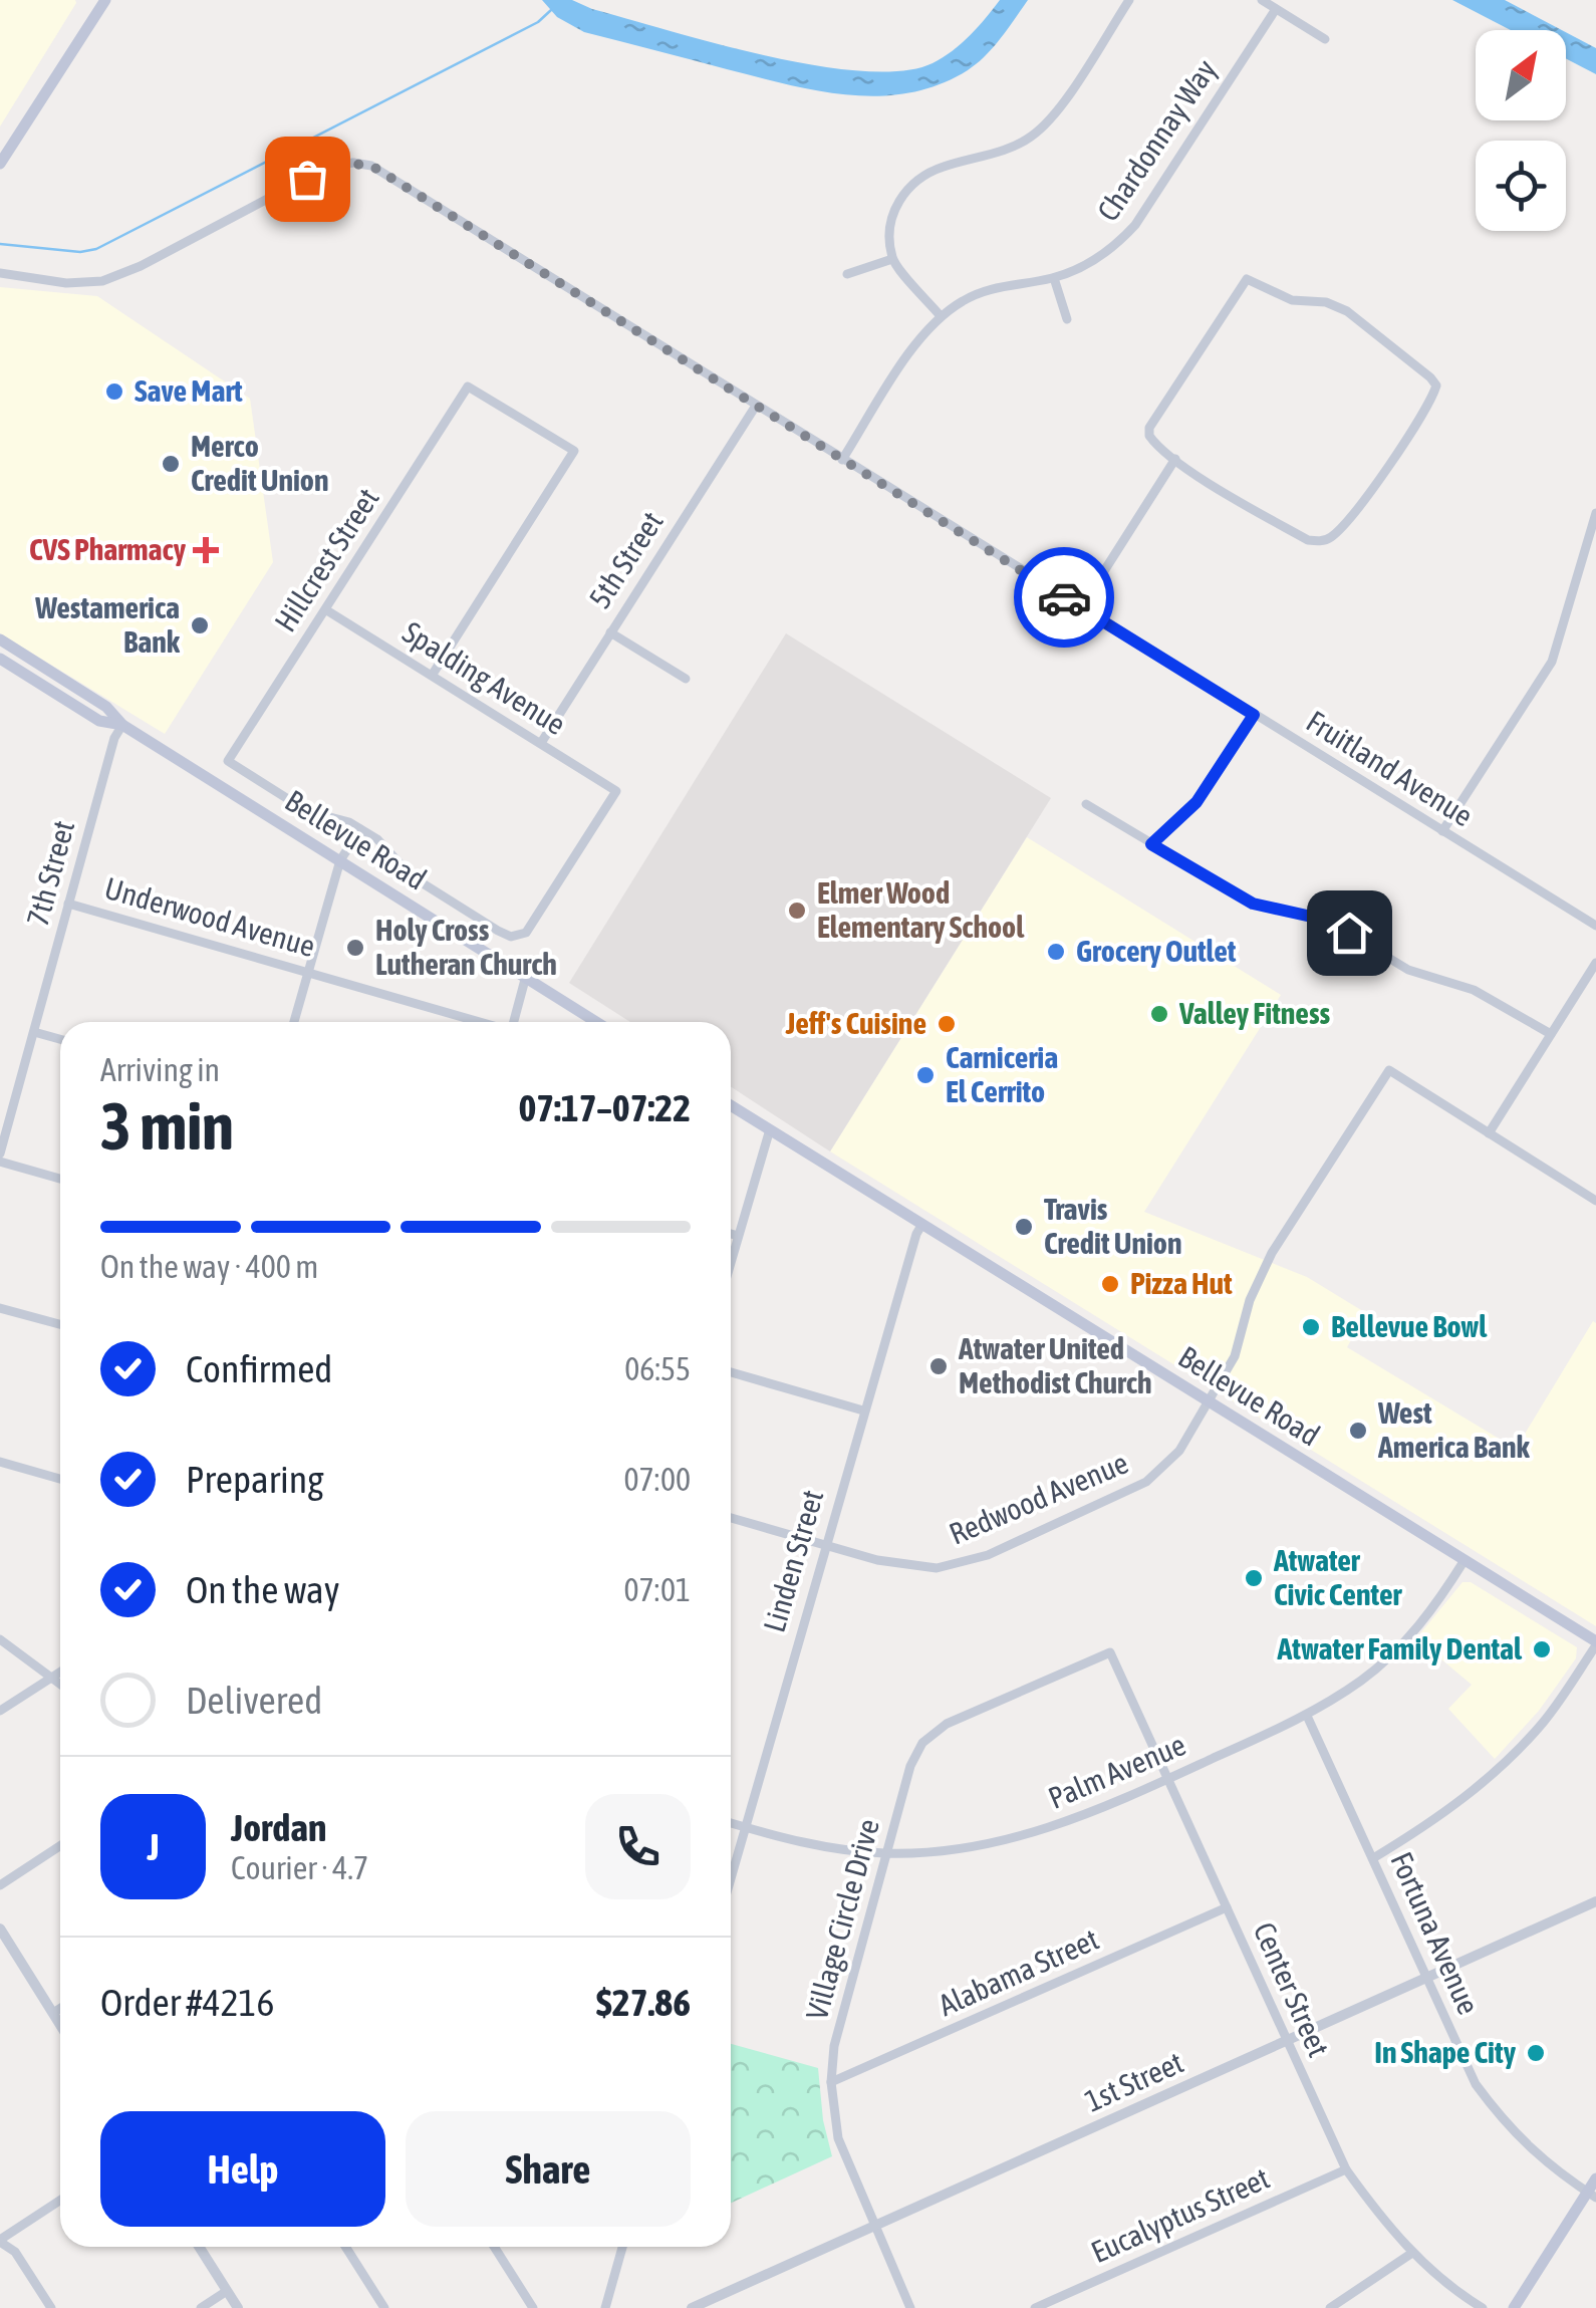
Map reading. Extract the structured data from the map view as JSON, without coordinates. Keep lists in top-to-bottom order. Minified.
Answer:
{"streets":{"main road":["Bellevue Road"],"street":["Chardonnay Way","Hillcrest Street","5th Street","Spalding Avenue","Fruitland Avenue","7th Street","Underwood Avenue","Redwood Avenue","Linden Street","Palm Avenue","Village Circle Drive","Fortuna Avenue","Alabama Street","Center Street","1st Street","Eucalyptus Street"]},"crossings":[["Chardonnay Way","Fruitland Avenue"],["Hillcrest Street","Spalding Avenue"],["5th Street","Spalding Avenue"],["5th Street","Fruitland Avenue"],["Bellevue Road","7th Street"],["Bellevue Road","Redwood Avenue"],["Bellevue Road","Linden Street"],["Bellevue Road","Palm Avenue"],["7th Street","Underwood Avenue"],["Redwood Avenue","Linden Street"],["Linden Street","Palm Avenue"],["Palm Avenue","Village Circle Drive"],["Palm Avenue","Fortuna Avenue"],["Palm Avenue","Center Street"],["Village Circle Drive","Alabama Street"],["Village Circle Drive","Center Street"],["Village Circle Drive","1st Street"],["Fortuna Avenue","1st Street"],["Alabama Street","Center Street"],["Center Street","1st Street"],["Center Street","Eucalyptus Street"]],"places":{"other":["Save Mart","Merco Credit Union","Westamerica Bank","Elmer Wood Elementary School","Holy Cross Lutheran Church","Grocery Outlet","Valley Fitness","Jeff's Cuisine","Carniceria El Cerrito","Travis Credit Union","Pizza Hut","Bellevue Bowl","Atwater United Methodist Church","West America Bank","Atwater Civic Center","Atwater Family Dental","In Shape City"],"health":["CVS Pharmacy"]},"north":"top right","page":{"heading":["3 min","Arriving in","07:17–07:22"],"panel":["Jordan","Courier · 4.7","Order #4216","$27.86"],"bar":"On the way · 400 m","list":[["Confirmed","06:55"],["Preparing","07:00"],["On the way","07:01"],"Delivered"],"round":"J","buttons":["Help","Share"]}}
